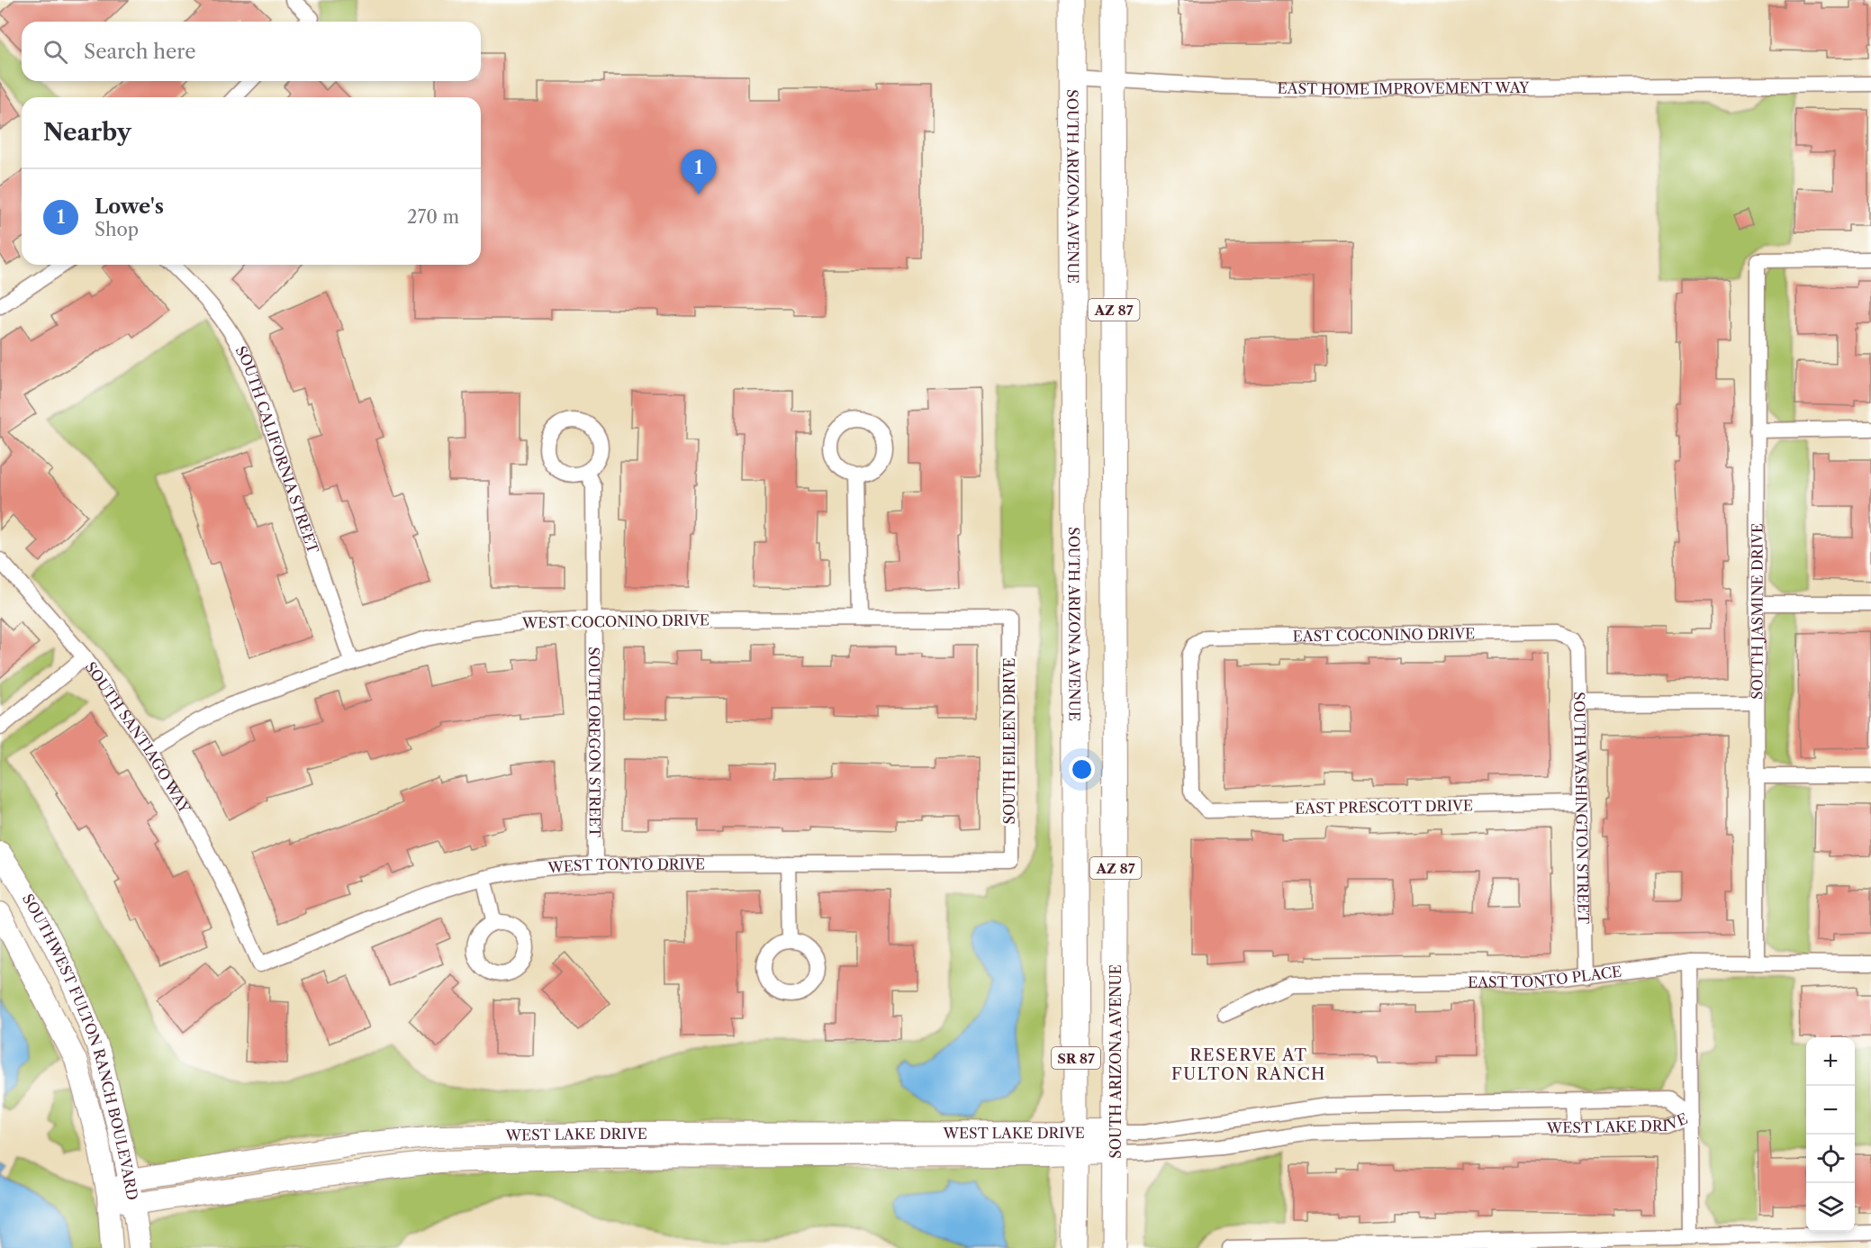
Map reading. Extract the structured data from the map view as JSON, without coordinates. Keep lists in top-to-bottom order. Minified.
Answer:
{"streets":{"main road":["SOUTH ARIZONA AVENUE","AZ 87","SR 87"],"street":["EAST HOME IMPROVEMENT WAY","SOUTH CALIFORNIA STREET","SOUTH JASMINE DRIVE","WEST COCONINO DRIVE","EAST COCONINO DRIVE","SOUTH SANTIAGO WAY","SOUTH EILEEN DRIVE","SOUTH OREGON STREET","EAST PRESCOTT DRIVE","SOUTH WASHINGTON STREET","WEST TONTO DRIVE","EAST TONTO PLACE","SOUTHWEST FULTON RANCH BOULEVARD","WEST LAKE DRIVE"]},"crossings":[["EAST HOME IMPROVEMENT WAY","SOUTH ARIZONA AVENUE"],["SOUTH ARIZONA AVENUE","WEST LAKE DRIVE"],["SOUTH CALIFORNIA STREET","WEST COCONINO DRIVE"],["SOUTH JASMINE DRIVE","EAST TONTO PLACE"],["WEST COCONINO DRIVE","SOUTH SANTIAGO WAY"],["WEST COCONINO DRIVE","SOUTH EILEEN DRIVE"],["WEST COCONINO DRIVE","SOUTH OREGON STREET"],["EAST COCONINO DRIVE","EAST PRESCOTT DRIVE"],["EAST COCONINO DRIVE","SOUTH WASHINGTON STREET"],["SOUTH SANTIAGO WAY","WEST TONTO DRIVE"],["SOUTH EILEEN DRIVE","WEST TONTO DRIVE"],["SOUTH OREGON STREET","WEST TONTO DRIVE"],["EAST PRESCOTT DRIVE","SOUTH WASHINGTON STREET"],["SOUTH WASHINGTON STREET","EAST TONTO PLACE"],["SOUTHWEST FULTON RANCH BOULEVARD","WEST LAKE DRIVE"]],"districts":["RESERVE AT FULTON RANCH"],"page":{"search":"Search here","heading":"Nearby","pins":"1","list":[{"mark":"1","name":"Lowe's","note":"Shop","value":"270 m"}],"map_buttons":["+","−"]}}
